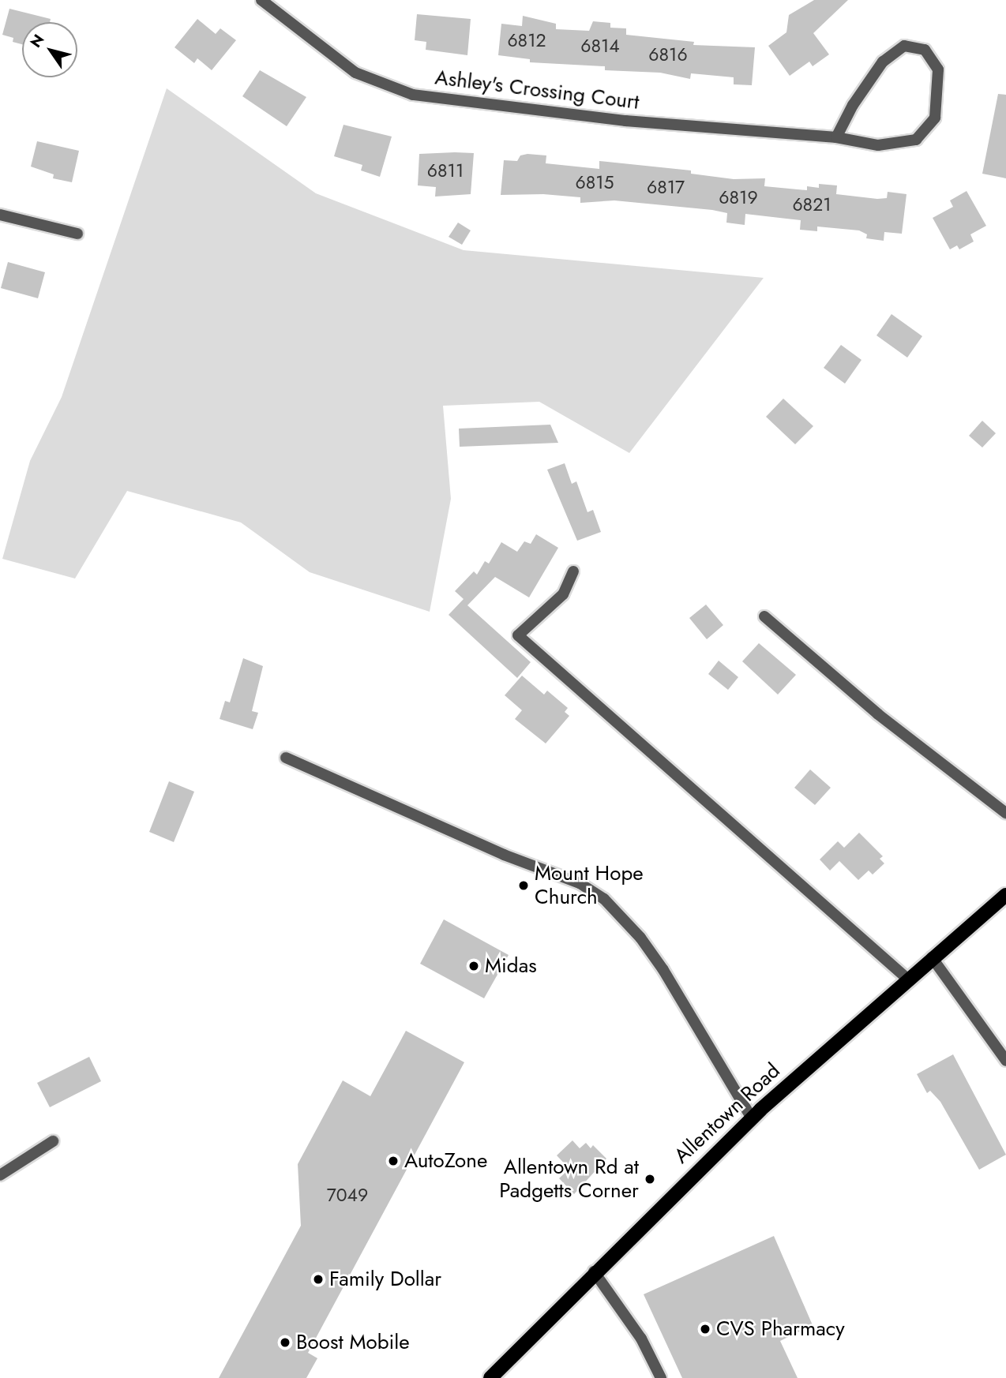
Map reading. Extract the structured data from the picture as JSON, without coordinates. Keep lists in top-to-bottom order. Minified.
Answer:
{"streets":{"main road":["Allentown Road"],"street":["Ashley's Crossing Court"]},"places":["Mount Hope Church","Midas","AutoZone","Allentown Rd at Padgetts Corner","Family Dollar","CVS Pharmacy","Boost Mobile"],"house_numbers":["6812","6814","6816","6811","6815","6817","6819","6821","7049"],"north":"top left"}
